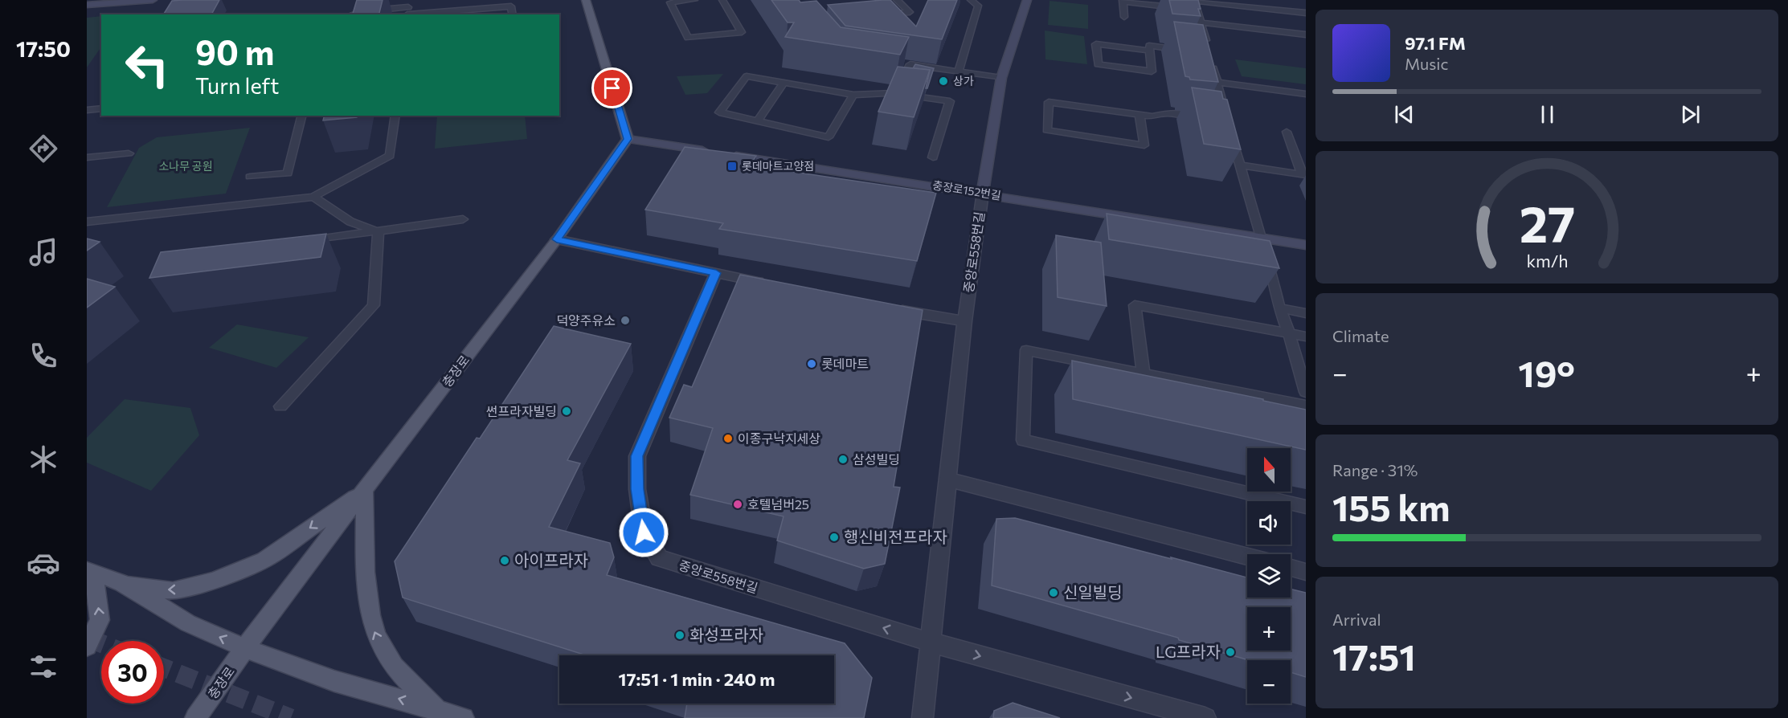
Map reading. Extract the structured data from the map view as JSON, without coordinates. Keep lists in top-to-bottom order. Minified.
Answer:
{"streets":{"main road":["충장로"],"street":["충장로152번길","중앙로558번길"]},"crossings":[["충장로152번길","중앙로558번길"],["충장로152번길","충장로"]],"parks":["소나무 공원"],"places":{"other":["상가","덕양주유소","롯데마트","썬프라자빌딩","이종구낙지세상","삼성빌딩","호텔넘버25","행신비전프라자","아이프라자","신일빌딩","화성프라자","LG프라자"],"transit":["롯데마트고양점"]},"north":"top","page":{"tabs":"17:50","turn":["90 m","Turn left"],"song":["97.1 FM","Music"],"tile":["Climate",["Range · 31%","155 km"],["Arrival","17:51"]],"heat":["−","19°","+"],"map_buttons":["+","−"],"limit":"30","trip":"17:51 · 1 min · 240 m","gauge":["27","km/h"]}}
